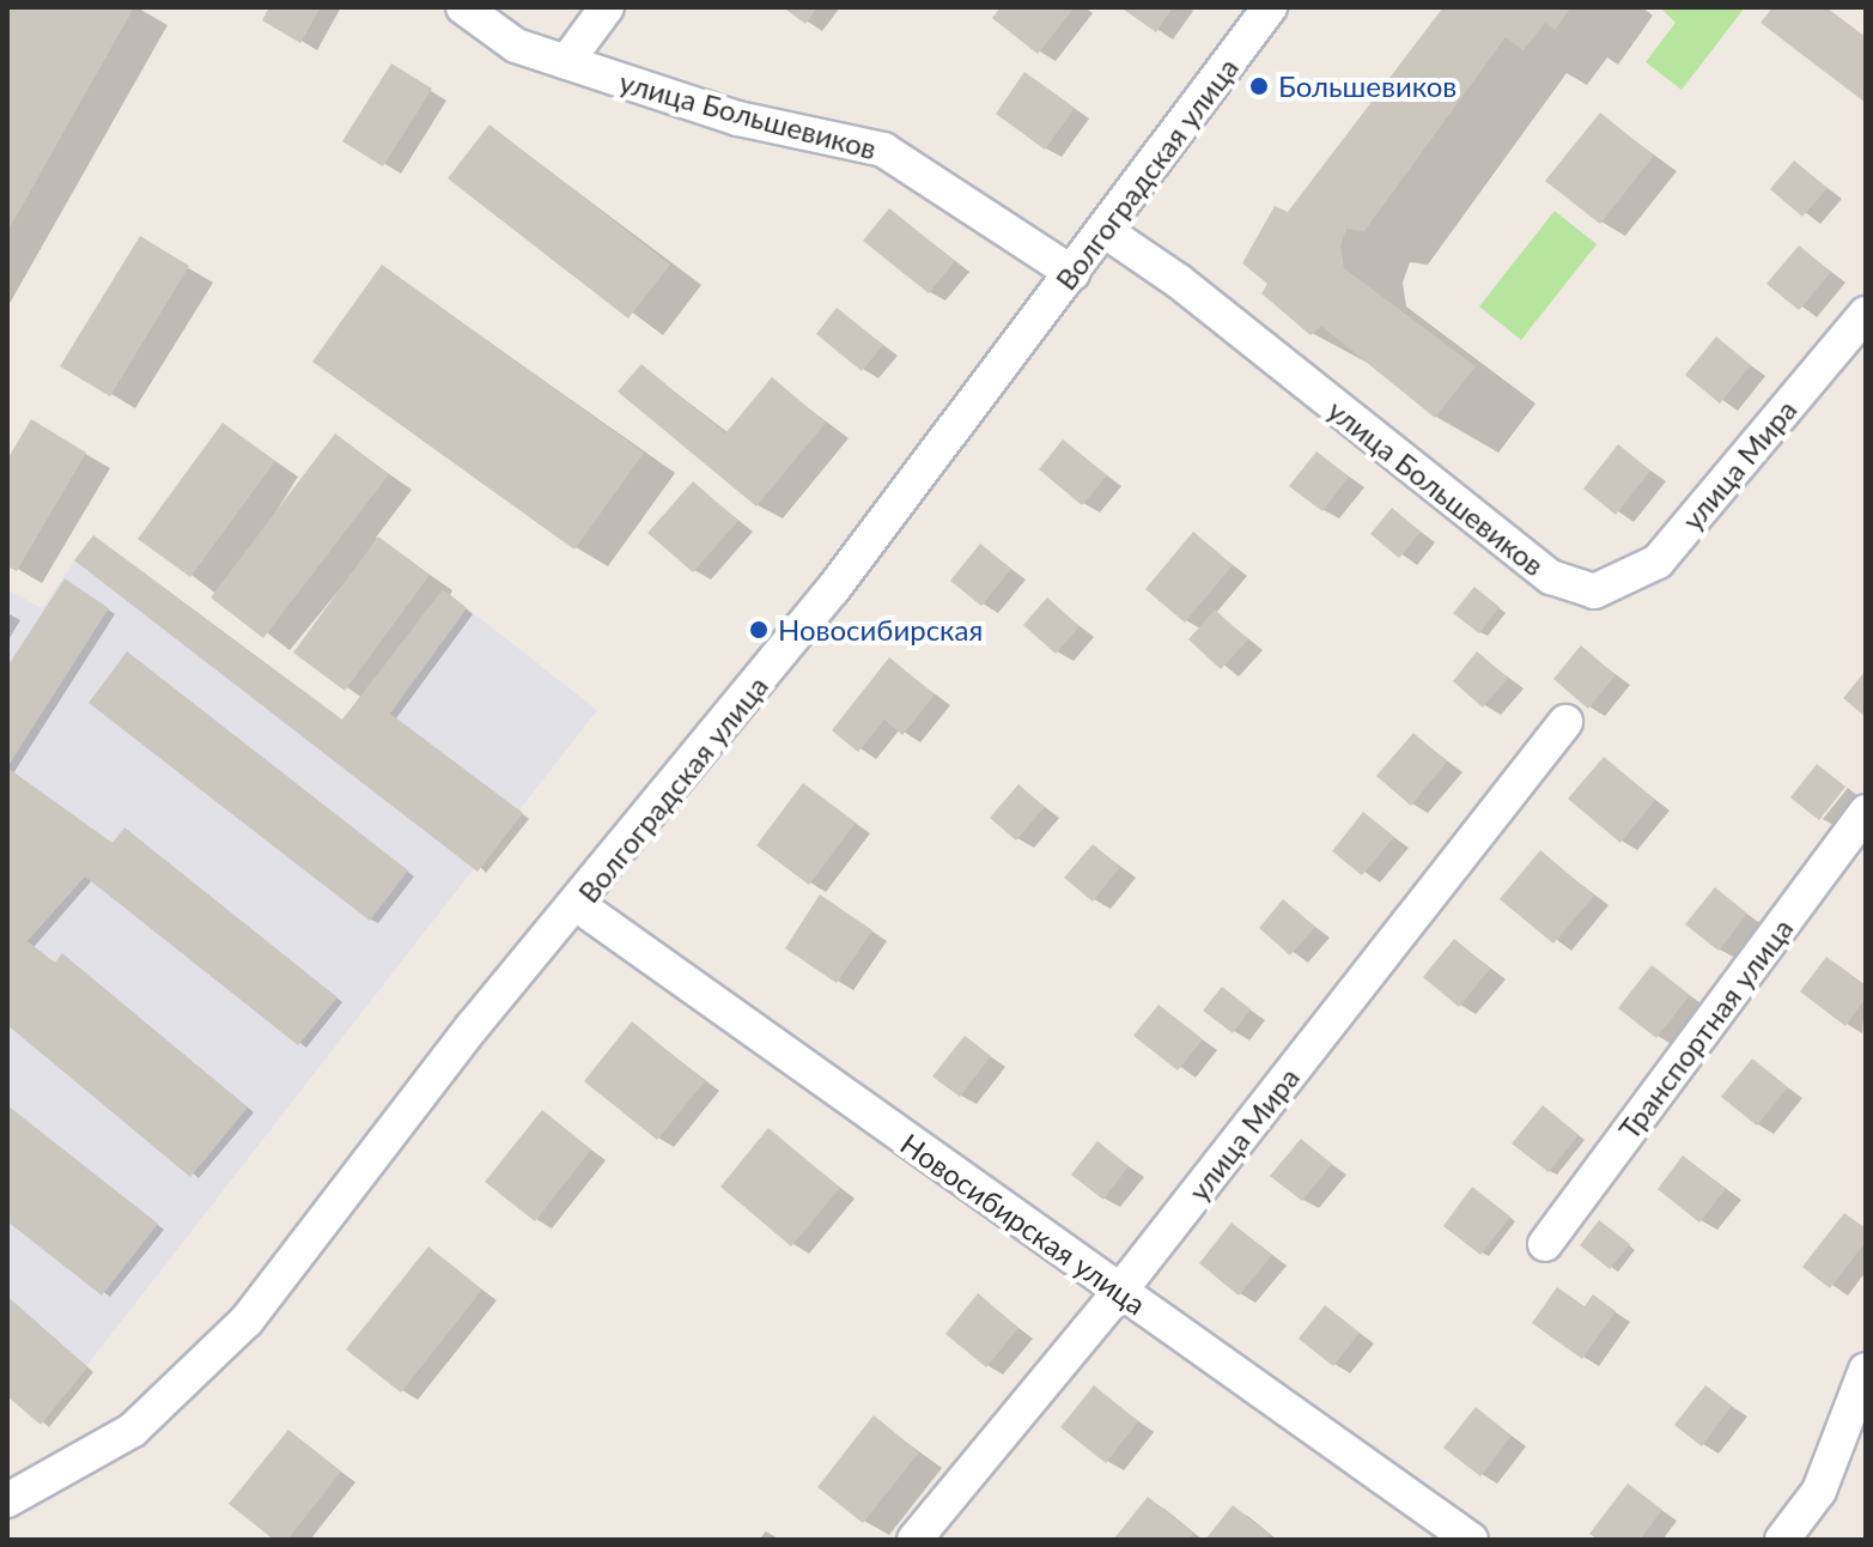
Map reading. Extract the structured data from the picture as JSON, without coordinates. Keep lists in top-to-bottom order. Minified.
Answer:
{"streets":{"street":["улица Большевиков","Волгоградская улица","улица Мира","Транспортная улица","Новосибирская улица"]},"crossings":[["улица Большевиков","Волгоградская улица"],["улица Большевиков","улица Мира"],["Волгоградская улица","Новосибирская улица"],["улица Мира","Новосибирская улица"]],"places":["Большевиков","Новосибирская"]}
